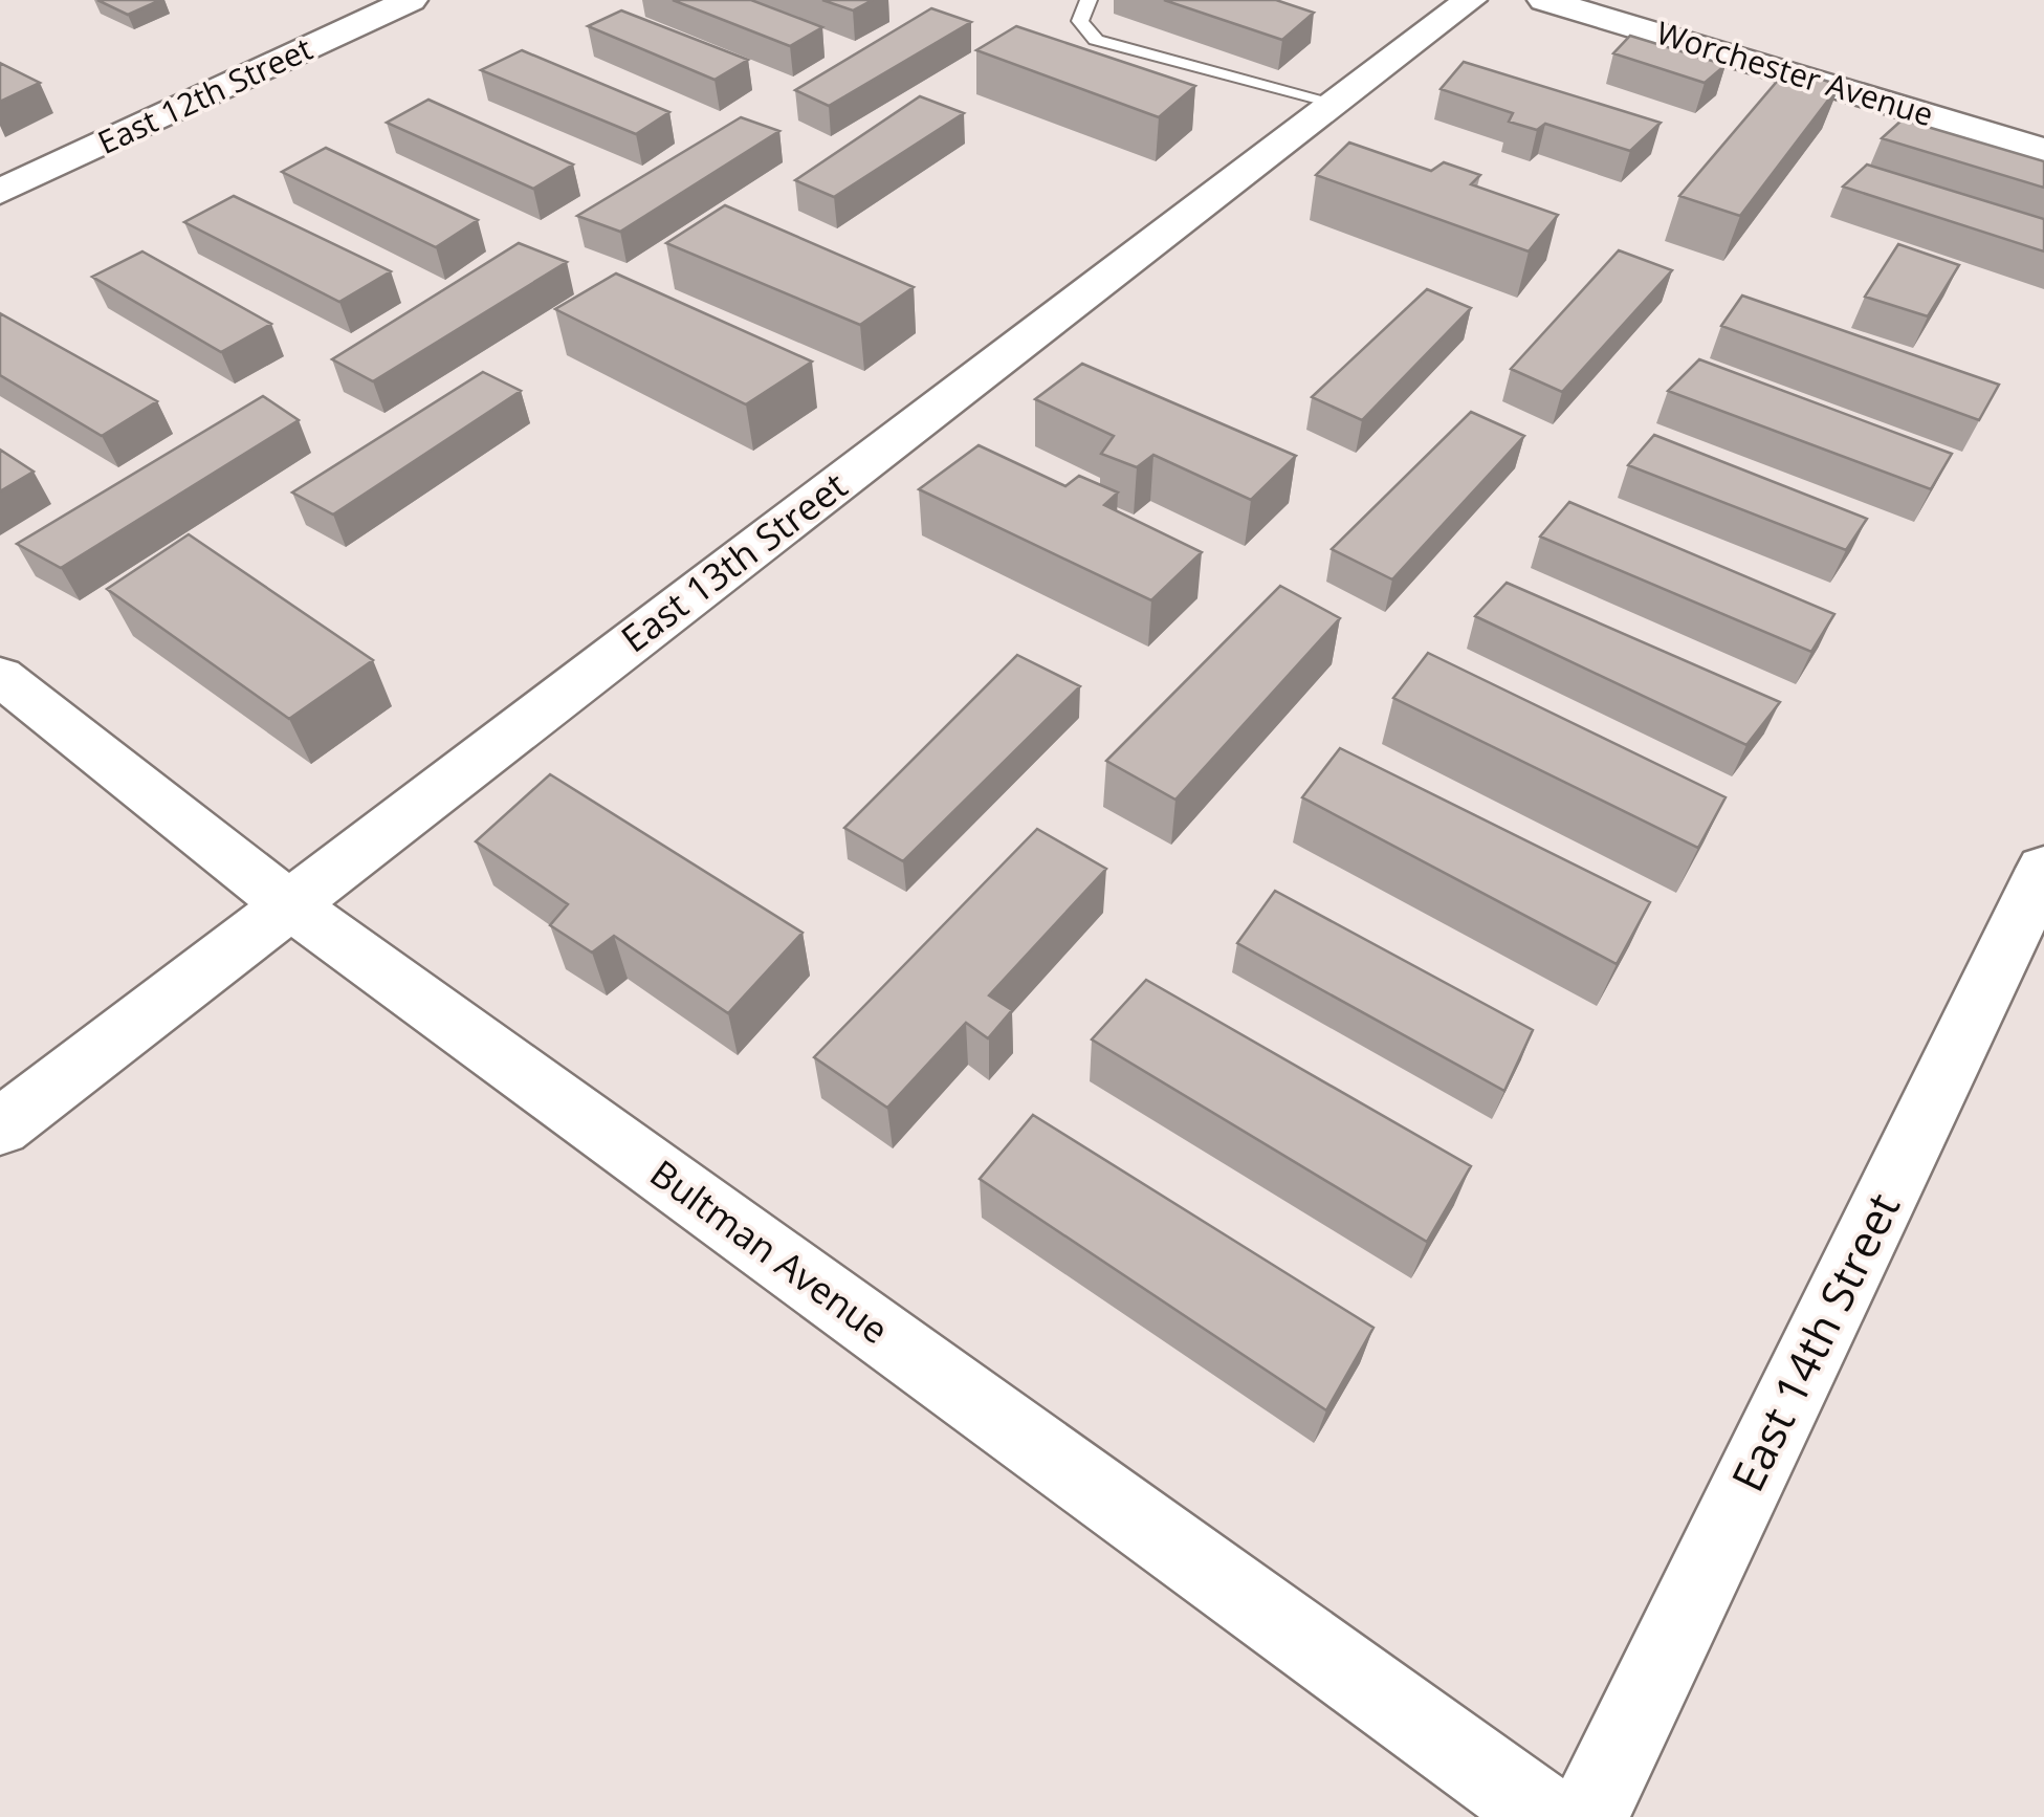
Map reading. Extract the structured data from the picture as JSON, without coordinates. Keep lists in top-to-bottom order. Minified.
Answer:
{"streets":{"street":["Worchester Avenue","East 12th Street","East 13th Street","Bultman Avenue","East 14th Street"]},"crossings":[["East 13th Street","Bultman Avenue"]]}
